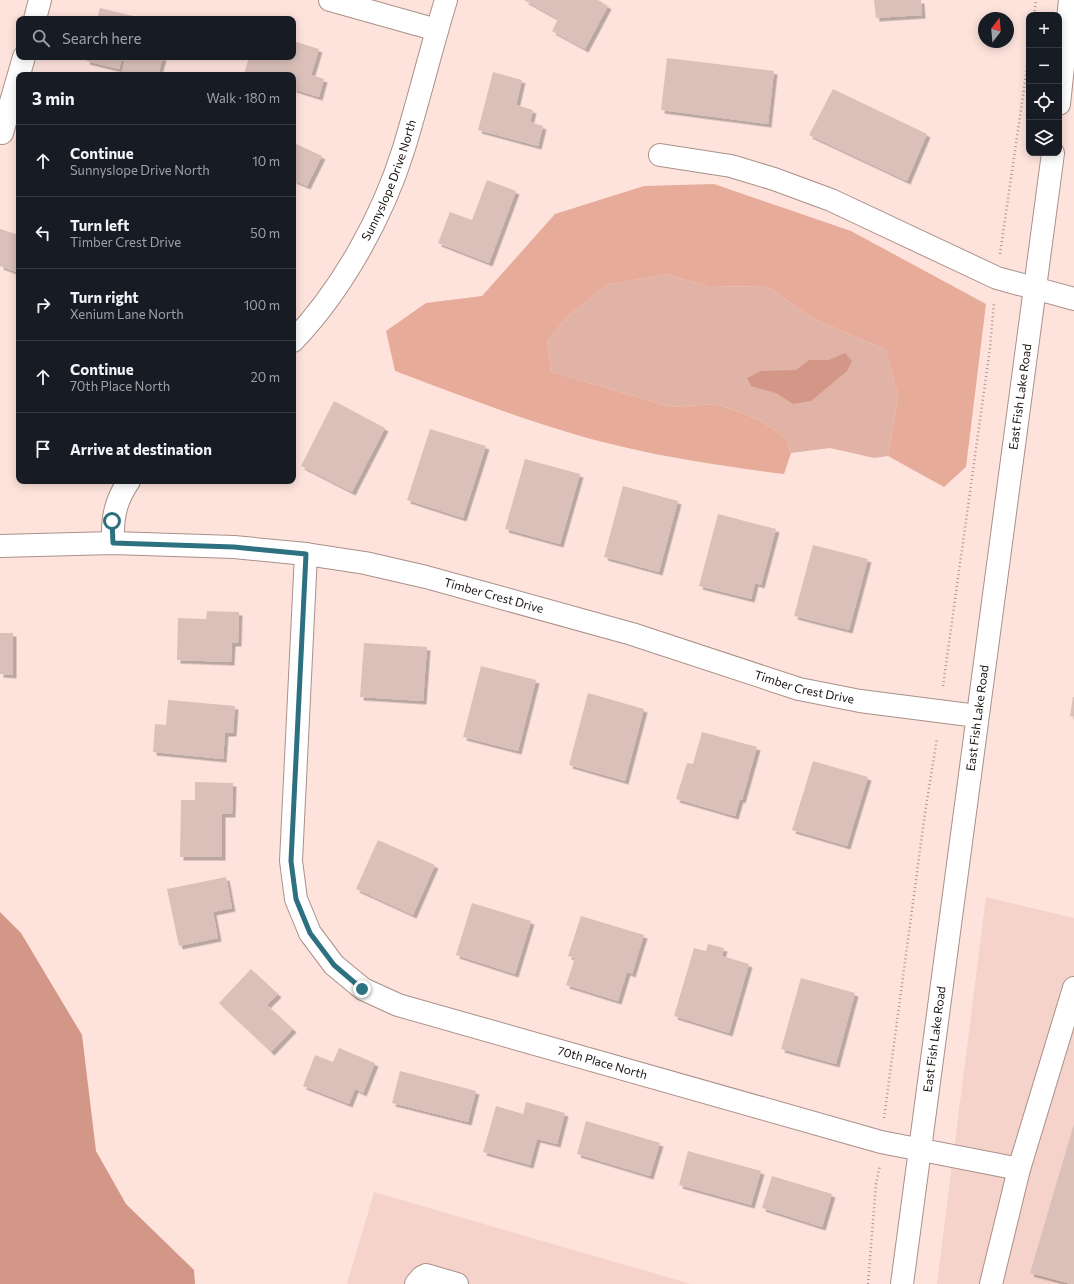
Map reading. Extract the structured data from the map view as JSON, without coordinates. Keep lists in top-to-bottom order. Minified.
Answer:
{"streets":{"street":["Sunnyslope Drive North","East Fish Lake Road","Timber Crest Drive","70th Place North"]},"crossings":[["East Fish Lake Road","Timber Crest Drive"],["East Fish Lake Road","70th Place North"],["Timber Crest Drive","70th Place North"]],"north":"top","page":{"map_buttons":["+","−"],"search":"Search here","heading":["3 min","Walk · 180 m"],"list":[["Continue","Sunnyslope Drive North","10 m"],["Turn left","Timber Crest Drive","50 m"],["Turn right","Xenium Lane North","100 m"],["Continue","70th Place North","20 m"],"Arrive at destination"]}}
